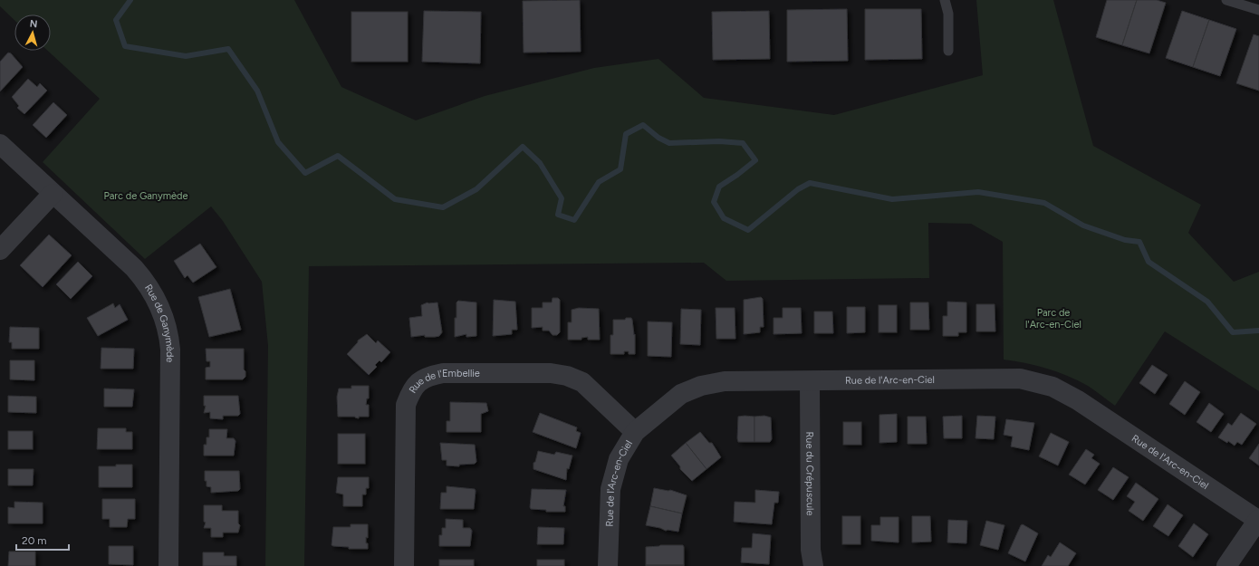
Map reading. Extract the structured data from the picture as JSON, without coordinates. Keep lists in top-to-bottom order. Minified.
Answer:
{"streets":{"street":["Rue de Ganymède","Rue de l'Arc-en-Ciel","Rue de l'Embellie","Rue du Crépuscule"]},"crossings":[["Rue de l'Arc-en-Ciel","Rue de l'Embellie"],["Rue de l'Arc-en-Ciel","Rue du Crépuscule"]],"parks":["Parc de Ganymède","Parc de l'Arc-en-Ciel"],"scale_bar":"20 m","north":"top"}
